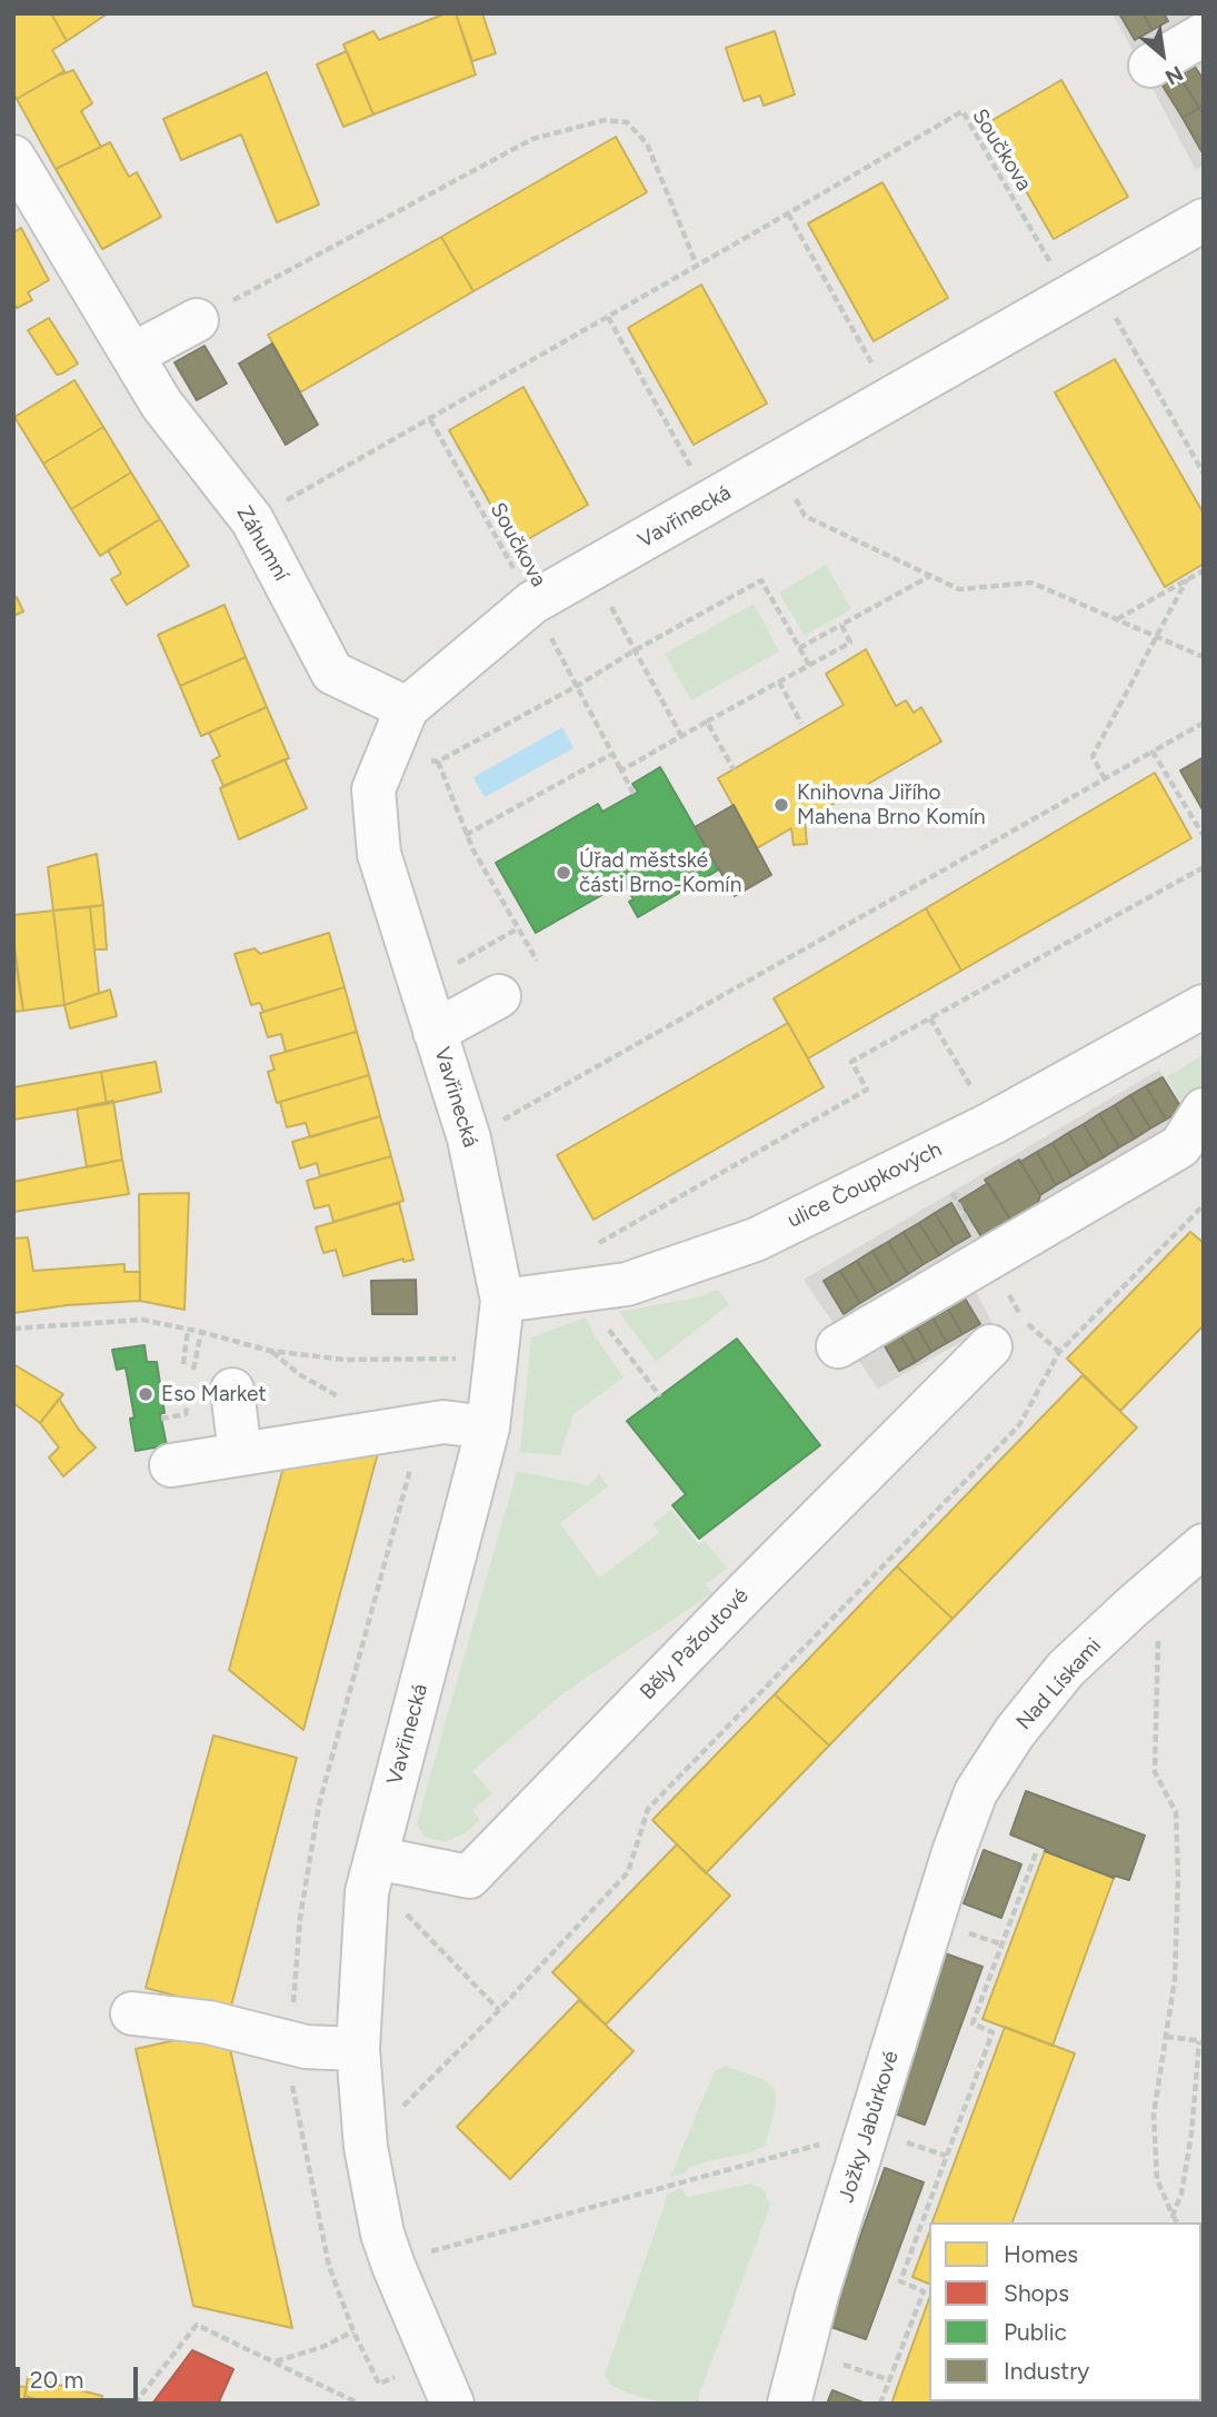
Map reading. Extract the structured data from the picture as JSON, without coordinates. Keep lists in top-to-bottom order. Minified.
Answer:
{"streets":{"street":["Vavřinecká","Záhumní","ulice Čoupkových","Běly Pažoutové","Nad Lískami","Jožky Jabůrkové"],"path":["Součkova"]},"crossings":[["Součkova","Vavřinecká"],["Součkova","Záhumní"],["Vavřinecká","Záhumní"],["Vavřinecká","ulice Čoupkových"],["Vavřinecká","Běly Pažoutové"],["Nad Lískami","Jožky Jabůrkové"]],"places":["Knihovna Jiřího Mahena Brno Komín","Úřad městské části Brno-Komín","Eso Market"],"legend":["Homes","Shops","Public","Industry"],"scale_bar":"20 m","north":"bottom right"}
